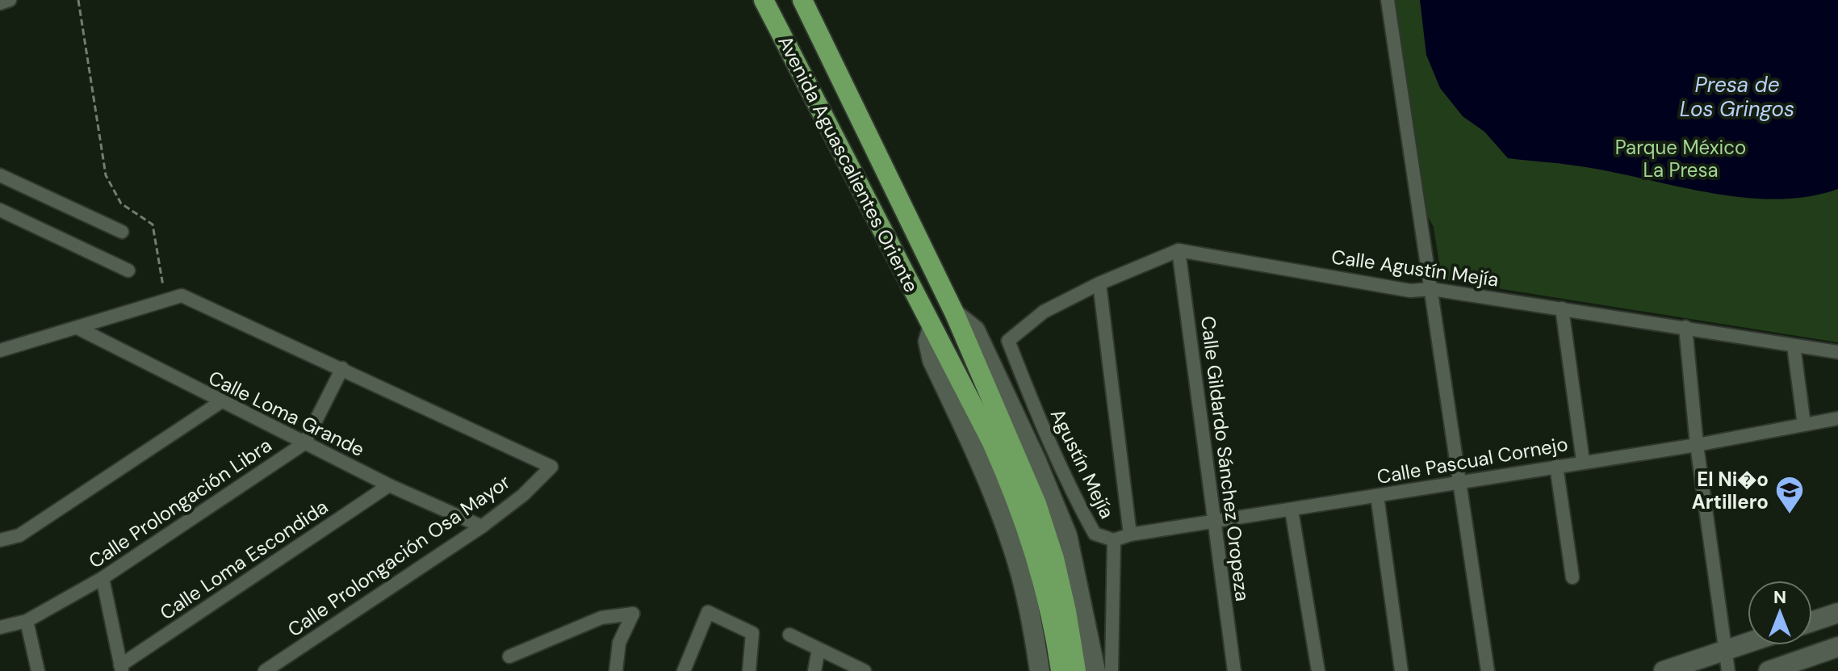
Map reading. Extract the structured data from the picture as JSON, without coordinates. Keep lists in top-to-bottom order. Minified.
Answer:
{"streets":{"main road":["Avenida Aguascalientes Oriente"],"street":["Calle Agustín Mejía","Calle Loma Grande","Calle Gildardo Sánchez Oropeza","Calle Pascual Cornejo","Agustín Mejía","Calle Prolongación Libra","Calle Prolongación Osa Mayor","Calle Loma Escondida"]},"crossings":[["Calle Agustín Mejía","Calle Gildardo Sánchez Oropeza"],["Calle Loma Grande","Calle Prolongación Libra"],["Calle Loma Grande","Calle Prolongación Osa Mayor"],["Calle Loma Grande","Calle Loma Escondida"],["Calle Gildardo Sánchez Oropeza","Calle Pascual Cornejo"],["Calle Pascual Cornejo","Agustín Mejía"],["Calle Prolongación Libra","Calle Prolongación Osa Mayor"]],"water":["Presa de Los Gringos"],"parks":["Parque México La Presa"],"places":{"school or university":["El Ni�o Artillero"]},"north":"top"}
